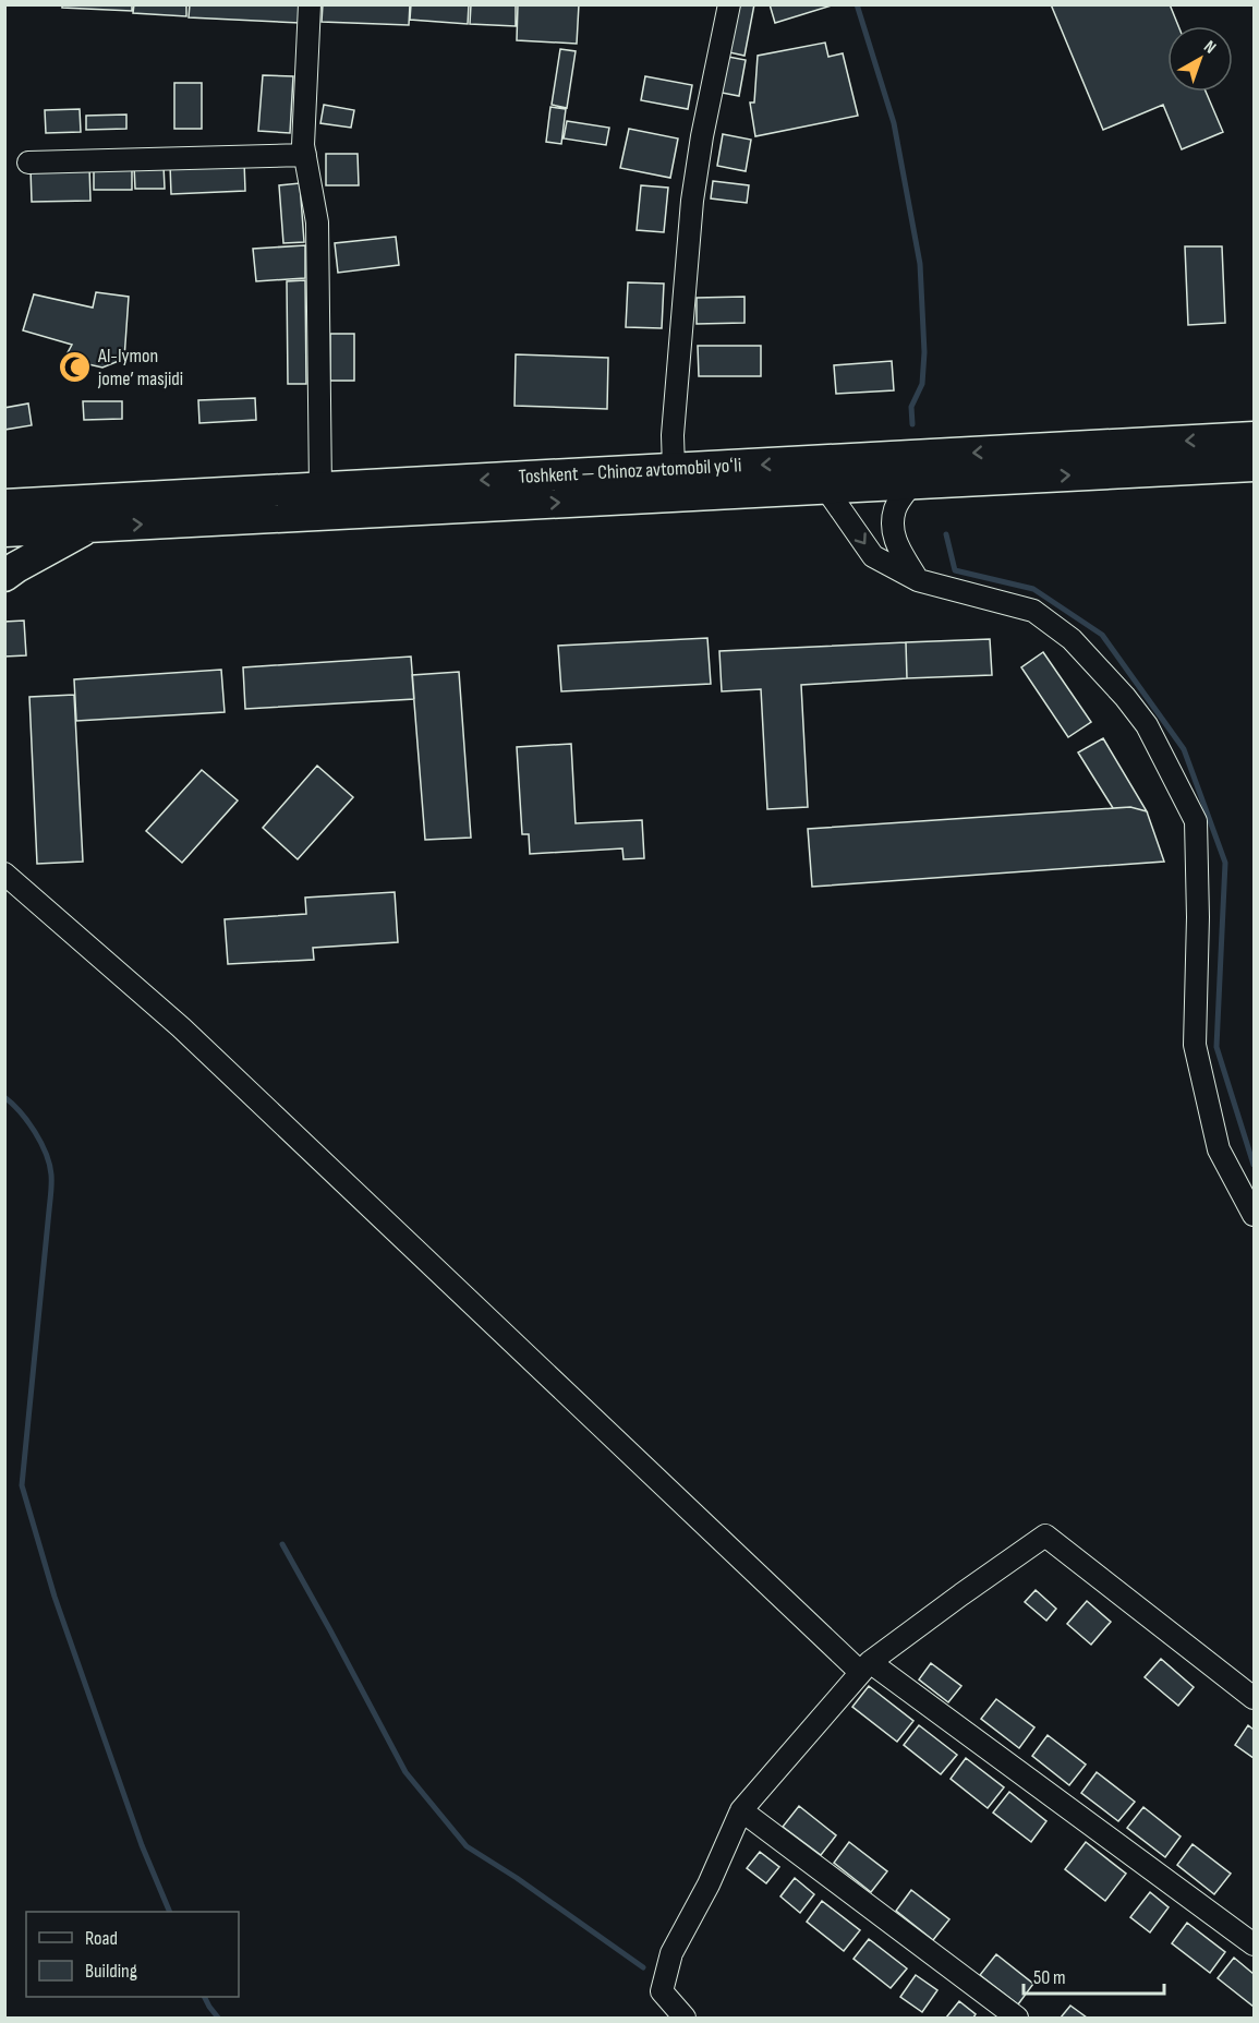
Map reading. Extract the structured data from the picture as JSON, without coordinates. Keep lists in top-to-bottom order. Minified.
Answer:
{"streets":{"highway":["Toshkent — Chinoz avtomobil yoʻli"]},"places":{"mosque":["Al-Iymon jome’ masjidi"]},"legend":["Road","Building"],"scale_bar":"50 m","north":"top right"}
